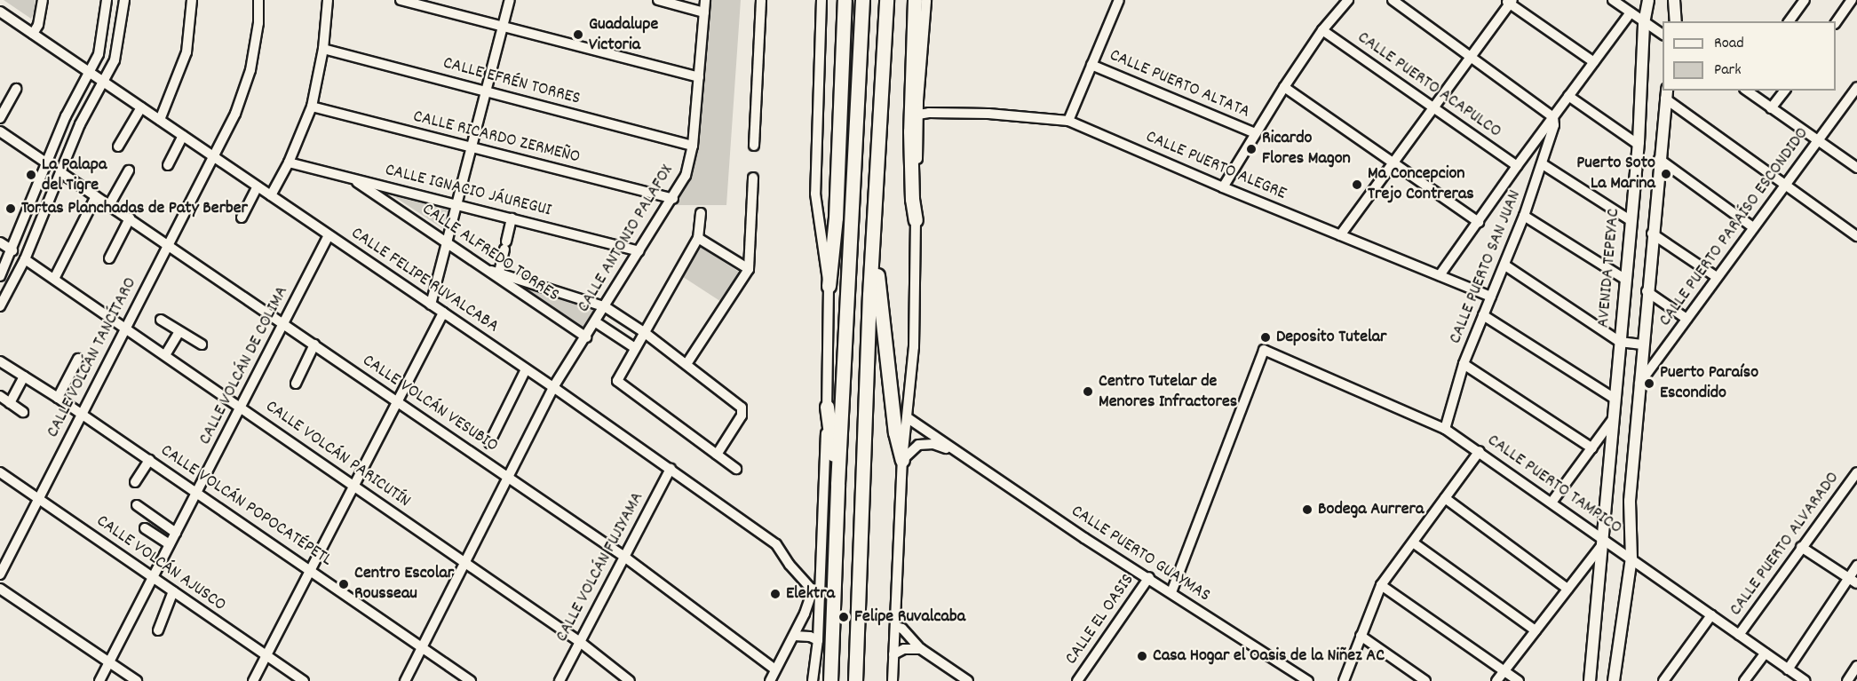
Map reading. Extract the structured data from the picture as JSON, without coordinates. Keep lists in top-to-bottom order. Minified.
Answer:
{"streets":{"main road":["AVENIDA TEPEYAC"],"street":["CALLE EFRÉN TORRES","CALLE PUERTO ALTATA","CALLE PUERTO ACAPULCO","CALLE RICARDO ZERMEÑO","CALLE PUERTO ALEGRE","CALLE IGNACIO JÁUREGUI","CALLE PUERTO PARAÍSO ESCONDIDO","CALLE ANTONIO PALAFOX","CALLE ALFREDO TORRES","CALLE PUERTO SAN JUAN","CALLE FELIPE RUVALCABA","CALLE VOLCÁN TANCÍTARO","CALLE VOLCÁN DE COLIMA","CALLE VOLCÁN VESUBIO","CALLE VOLCÁN PARICUTÍN","CALLE PUERTO TAMPICO","CALLE VOLCÁN POPOCATÉPETL","CALLE PUERTO ALVARADO","CALLE PUERTO GUAYMAS","CALLE VOLCÁN AJUSCO","CALLE VOLCÁN FUJIYAMA","CALLE EL OASIS"]},"crossings":[["CALLE EFRÉN TORRES","CALLE ANTONIO PALAFOX"],["CALLE PUERTO ACAPULCO","CALLE PUERTO SAN JUAN"],["CALLE RICARDO ZERMEÑO","CALLE ANTONIO PALAFOX"],["CALLE PUERTO ALEGRE","CALLE PUERTO SAN JUAN"],["CALLE IGNACIO JÁUREGUI","CALLE ANTONIO PALAFOX"],["CALLE IGNACIO JÁUREGUI","CALLE ALFREDO TORRES"],["CALLE ANTONIO PALAFOX","CALLE ALFREDO TORRES"],["CALLE ANTONIO PALAFOX","CALLE FELIPE RUVALCABA"],["CALLE ANTONIO PALAFOX","CALLE VOLCÁN VESUBIO"],["CALLE ANTONIO PALAFOX","CALLE VOLCÁN PARICUTÍN"],["CALLE ANTONIO PALAFOX","CALLE VOLCÁN POPOCATÉPETL"],["CALLE PUERTO SAN JUAN","CALLE PUERTO TAMPICO"],["AVENIDA TEPEYAC","CALLE PUERTO TAMPICO"],["CALLE FELIPE RUVALCABA","CALLE VOLCÁN TANCÍTARO"],["CALLE FELIPE RUVALCABA","CALLE VOLCÁN DE COLIMA"],["CALLE FELIPE RUVALCABA","CALLE VOLCÁN FUJIYAMA"],["CALLE VOLCÁN TANCÍTARO","CALLE VOLCÁN VESUBIO"],["CALLE VOLCÁN TANCÍTARO","CALLE VOLCÁN PARICUTÍN"],["CALLE VOLCÁN TANCÍTARO","CALLE VOLCÁN POPOCATÉPETL"],["CALLE VOLCÁN TANCÍTARO","CALLE VOLCÁN AJUSCO"],["CALLE VOLCÁN DE COLIMA","CALLE VOLCÁN VESUBIO"],["CALLE VOLCÁN DE COLIMA","CALLE VOLCÁN PARICUTÍN"],["CALLE VOLCÁN DE COLIMA","CALLE VOLCÁN POPOCATÉPETL"],["CALLE VOLCÁN DE COLIMA","CALLE VOLCÁN AJUSCO"],["CALLE VOLCÁN VESUBIO","CALLE VOLCÁN FUJIYAMA"],["CALLE VOLCÁN PARICUTÍN","CALLE VOLCÁN FUJIYAMA"],["CALLE PUERTO TAMPICO","CALLE PUERTO ALVARADO"],["CALLE PUERTO TAMPICO","CALLE PUERTO GUAYMAS"],["CALLE PUERTO GUAYMAS","CALLE EL OASIS"]],"places":["Guadalupe Victoria","Ricardo Flores Magon","Puerto Soto La Marina","La Palapa del Tigre","Ma Concepcion Trejo Contreras","Tortas Planchadas de Paty Berber","Deposito Tutelar","Puerto Paraíso Escondido","Centro Tutelar de Menores Infractores","Bodega Aurrera","Centro Escolar Rousseau","Elektra","Felipe Ruvalcaba","Casa Hogar el Oasis de la Niñez AC"],"legend":["Road","Park"]}
